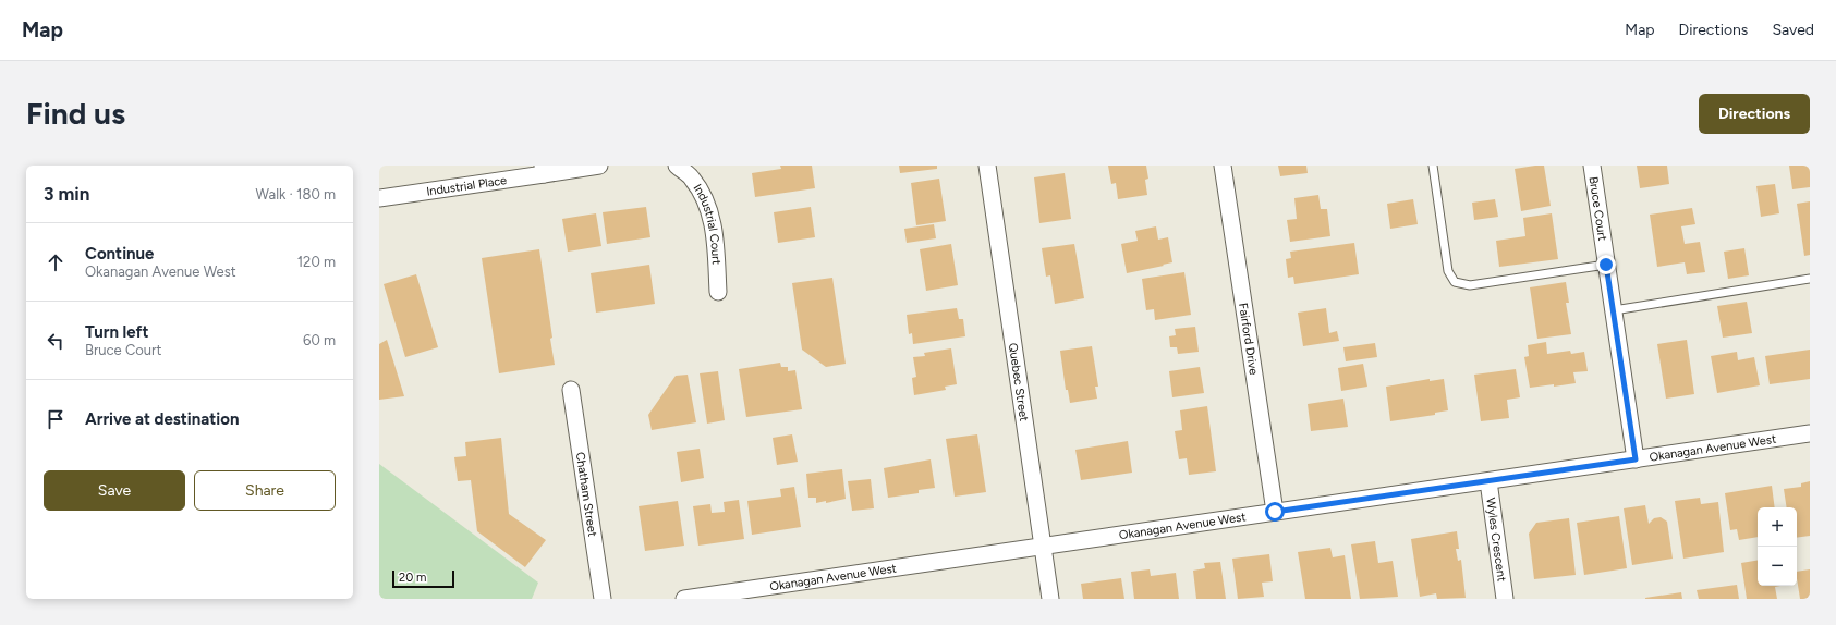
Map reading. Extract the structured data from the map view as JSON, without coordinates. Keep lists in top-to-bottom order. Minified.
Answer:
{"streets":{"street":["Industrial Place","Bruce Court","Industrial Court","Fairford Drive","Quebec Street","Okanagan Avenue West","Chatham Street","Wyles Crescent"]},"crossings":[["Bruce Court","Okanagan Avenue West"],["Fairford Drive","Okanagan Avenue West"],["Quebec Street","Okanagan Avenue West"],["Okanagan Avenue West","Wyles Crescent"]],"scale_bar":"20 m","page":{"header":"Map","nav":["Map","Directions","Saved"],"buttons":["Directions",["Save","Share"]],"title":"Find us","heading":["3 min","Walk · 180 m"],"list":[["Continue","Okanagan Avenue West","120 m"],["Turn left","Bruce Court","60 m"],"Arrive at destination"],"map_buttons":["+","−"],"scale":"20 m"}}
